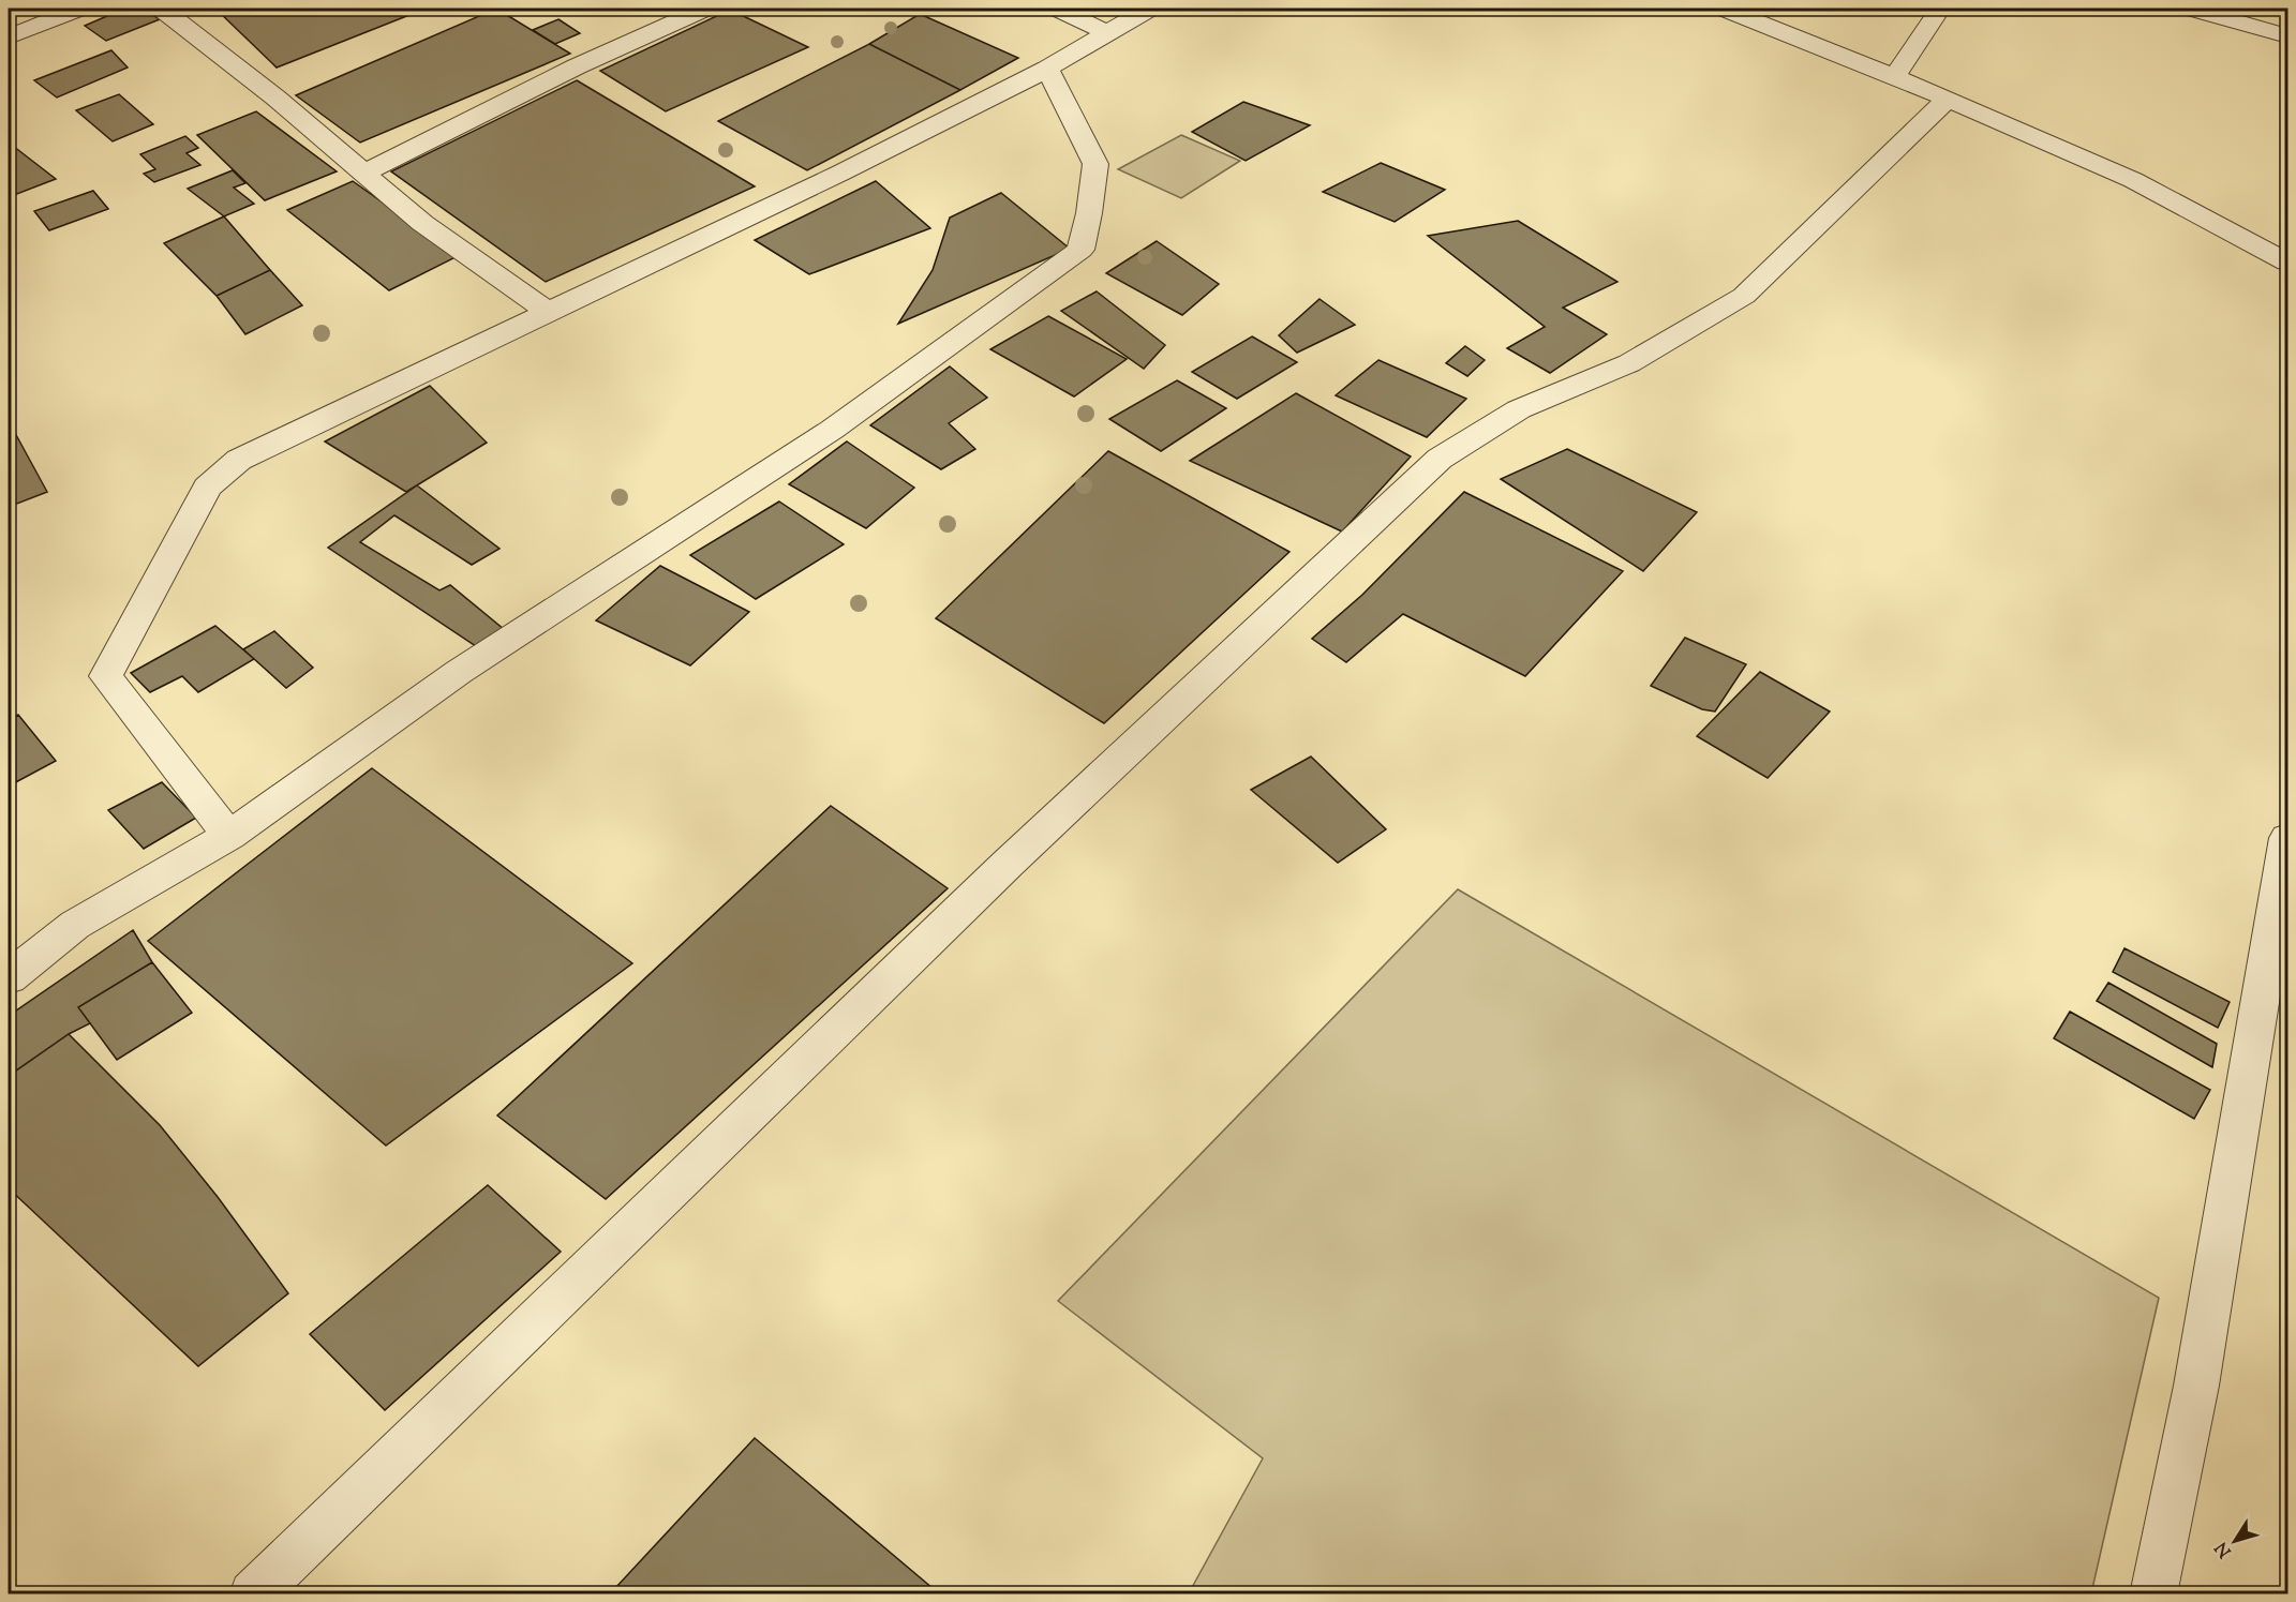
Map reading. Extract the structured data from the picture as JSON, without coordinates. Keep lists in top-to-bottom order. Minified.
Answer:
{"north":"bottom left"}
